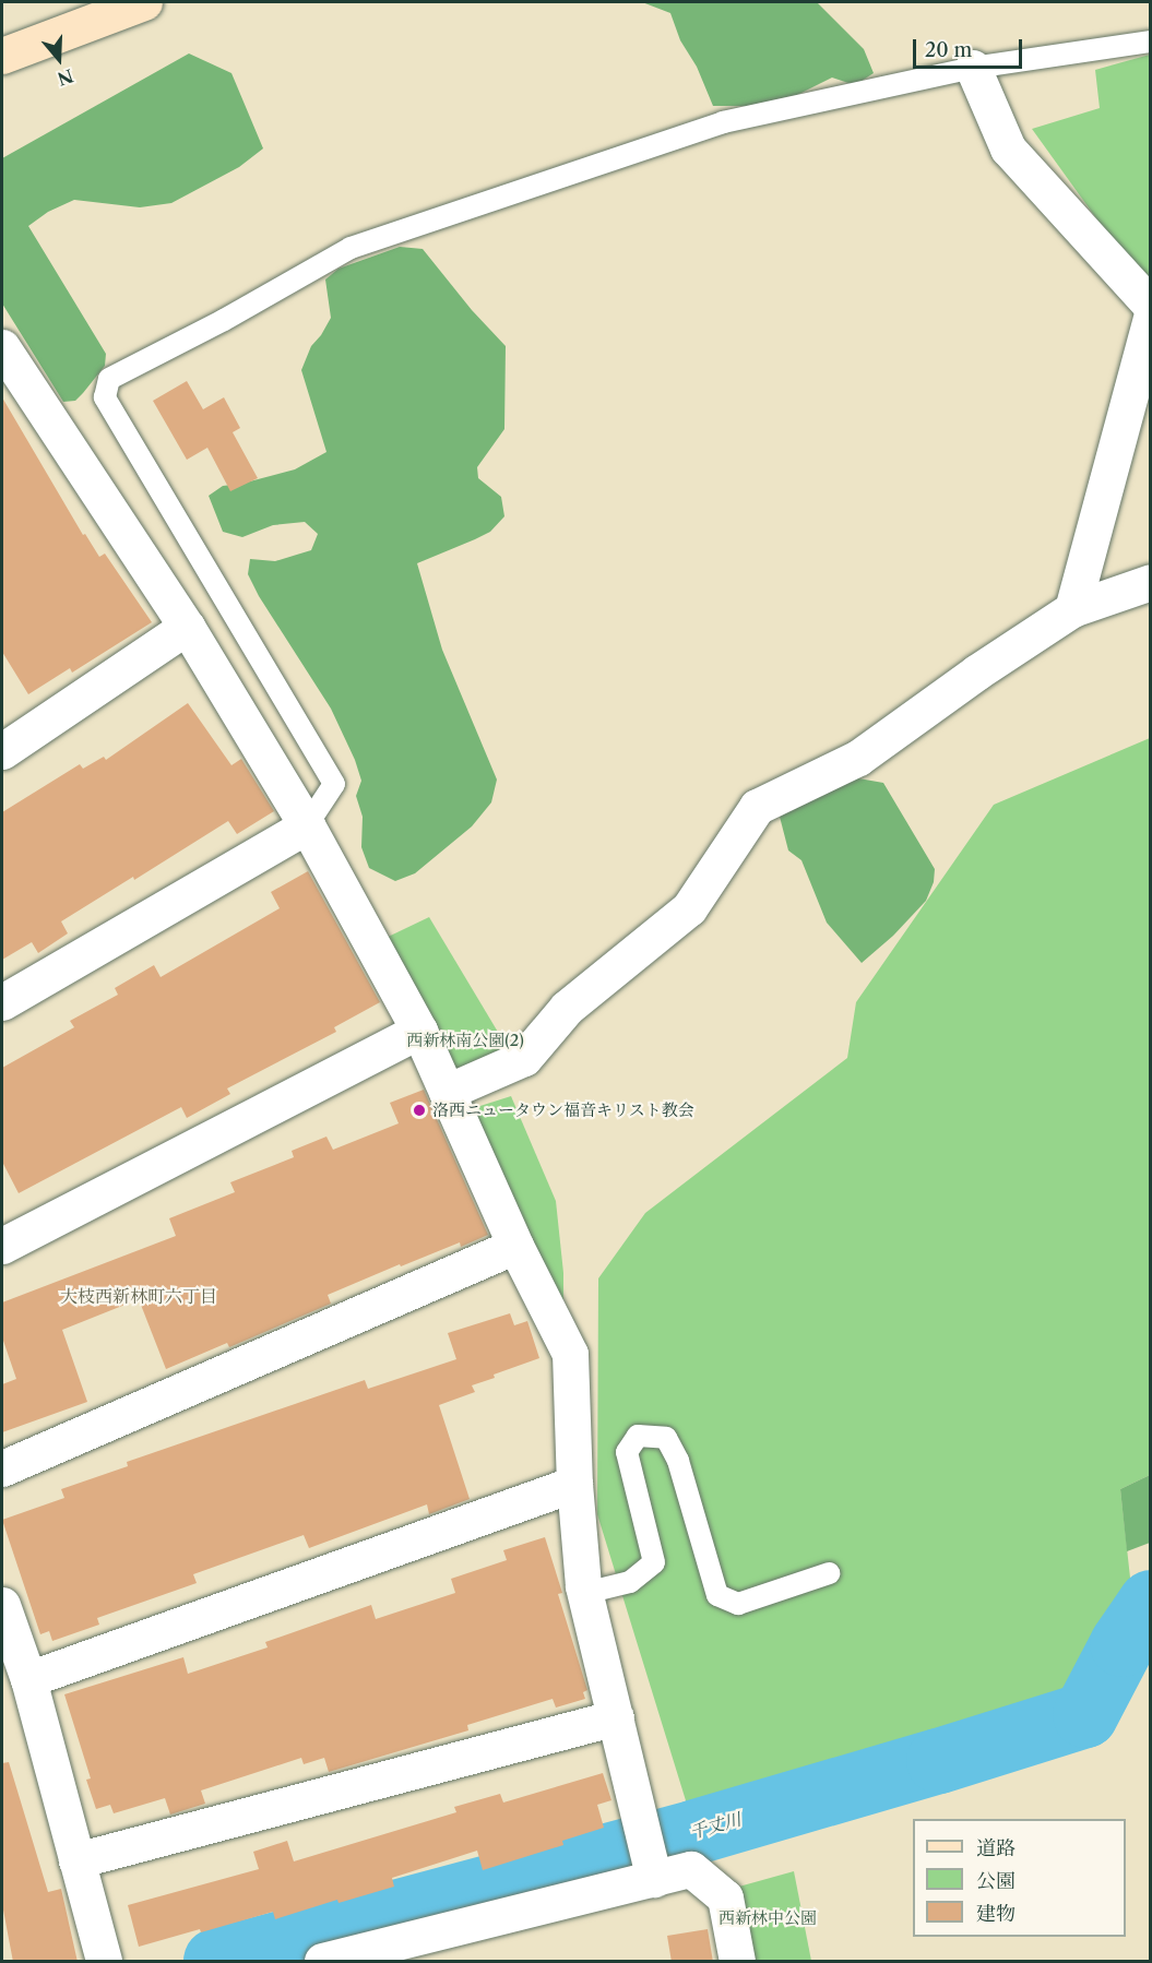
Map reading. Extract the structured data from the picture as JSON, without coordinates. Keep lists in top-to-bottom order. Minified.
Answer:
{"districts":["大枝西新林町六丁目"],"water":["千丈川"],"parks":["西新林南公園(2)","西新林中公園"],"places":["洛西ニュータウン福音キリスト教会"],"legend":["道路","公園","建物"],"scale_bar":"20 m","north":"bottom"}
